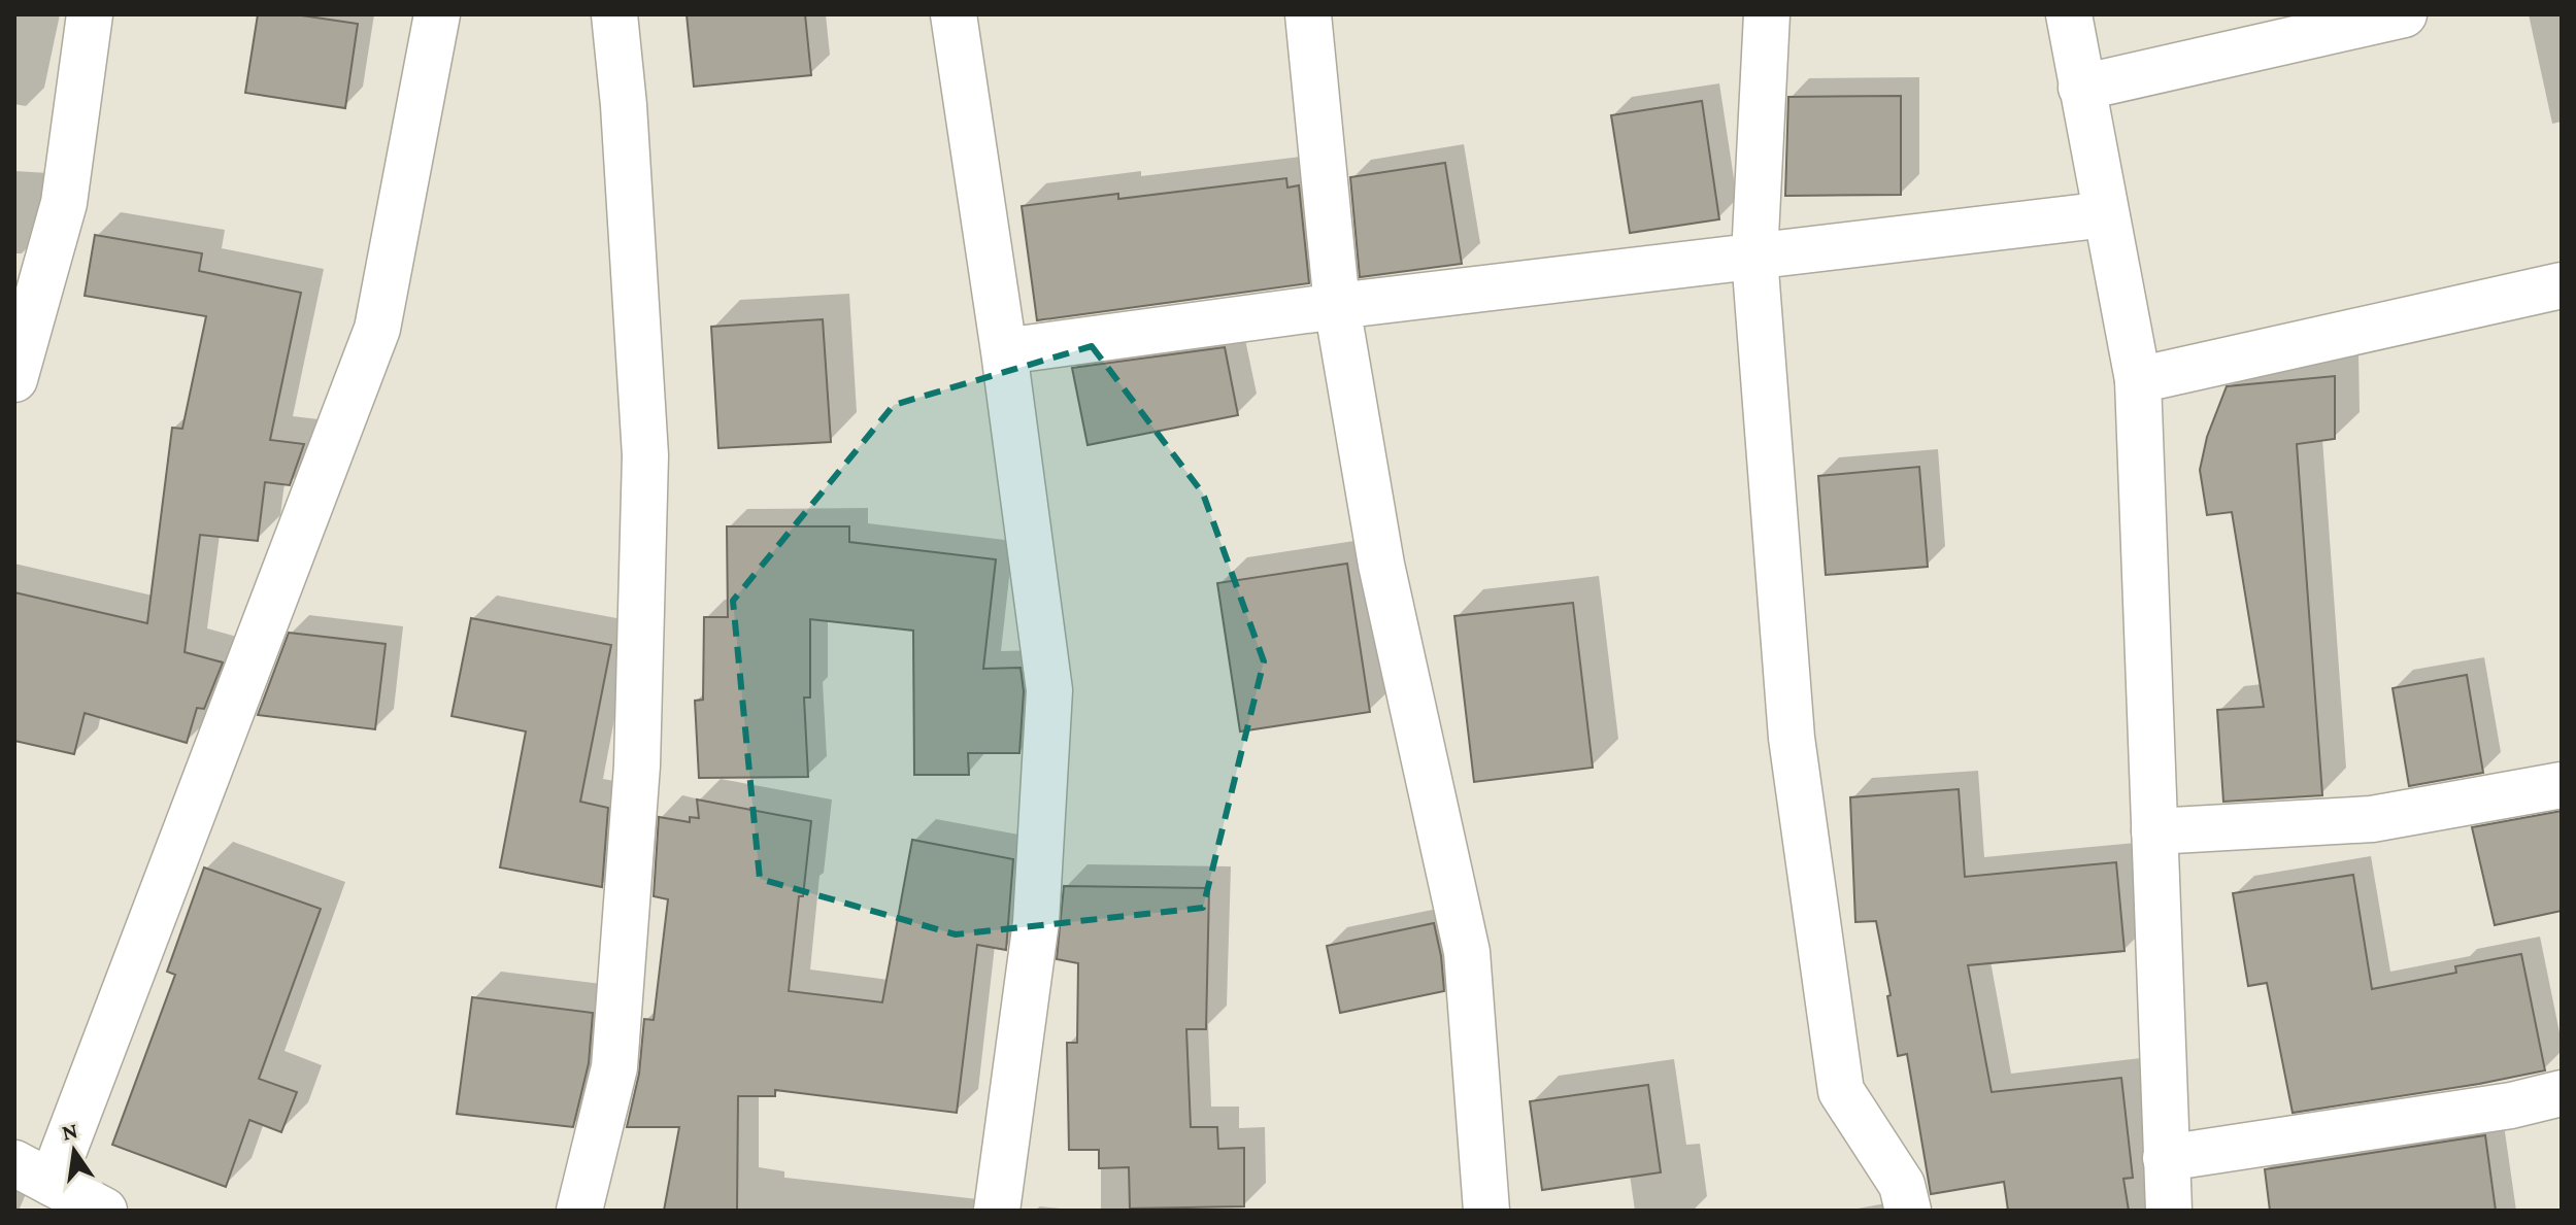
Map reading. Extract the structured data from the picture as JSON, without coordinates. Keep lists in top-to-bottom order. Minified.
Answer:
{"north":"top"}
